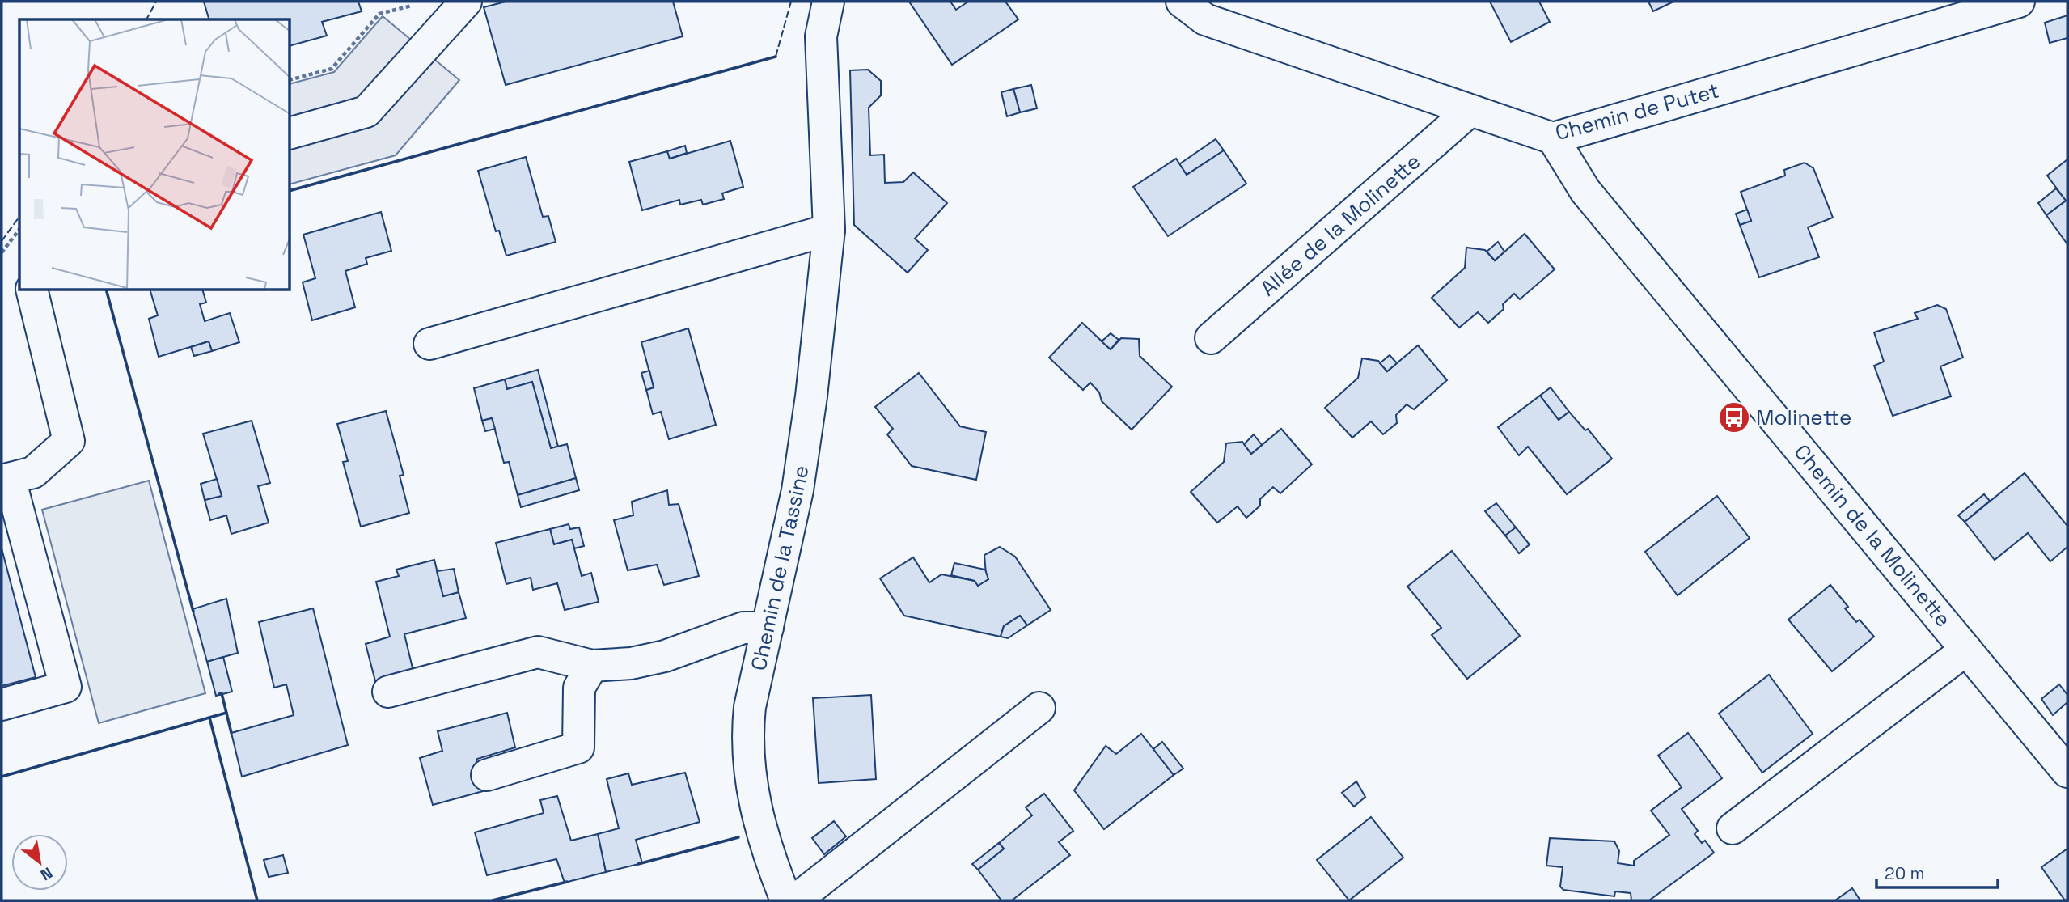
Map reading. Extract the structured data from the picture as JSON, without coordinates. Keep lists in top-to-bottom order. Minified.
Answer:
{"streets":{"street":["Chemin de Putet","Allée de la Molinette","Chemin de la Molinette","Chemin de la Tassine"]},"crossings":[["Chemin de Putet","Allée de la Molinette"],["Chemin de Putet","Chemin de la Molinette"]],"places":{"bus stop":["Molinette"]},"scale_bar":"20 m","north":"bottom right"}
